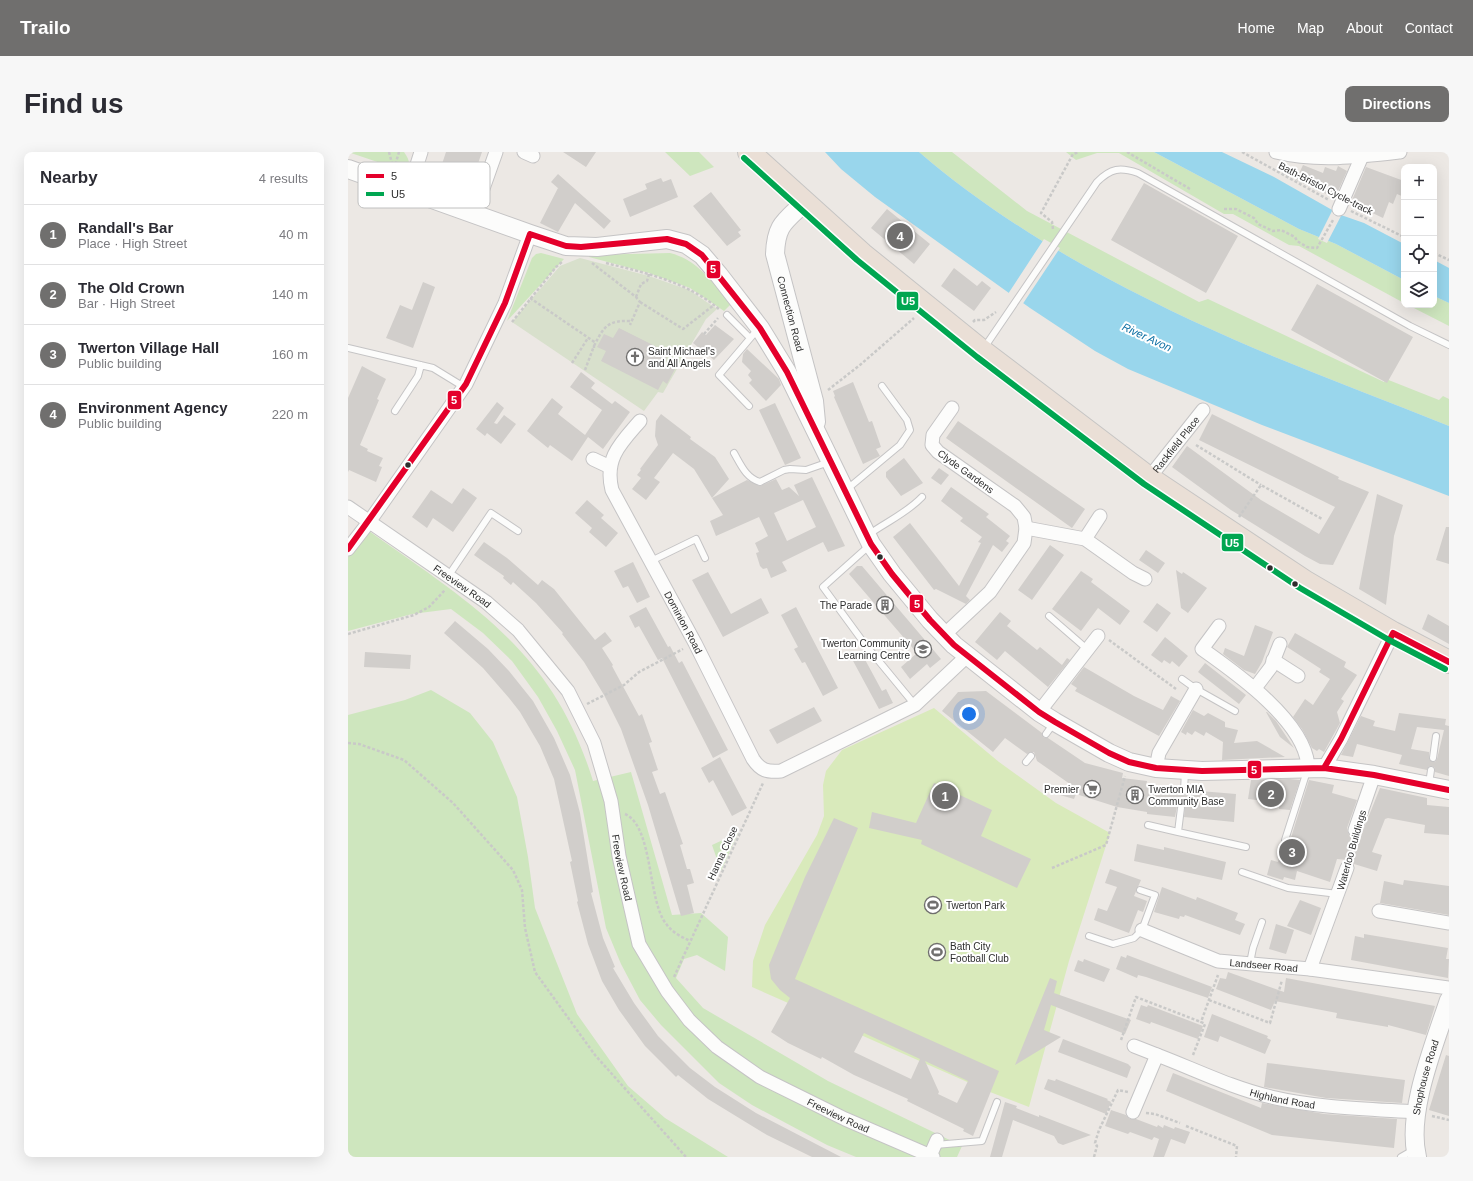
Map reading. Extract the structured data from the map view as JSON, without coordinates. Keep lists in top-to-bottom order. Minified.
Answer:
{"streets":{"street":["Connection Road","Rackfield Place","Clyde Gardens","Freeview Road","Dominion Road","Waterloo Buildings","Landseer Road","Shophouse Road","Highland Road"],"path":["Bath-Bristol Cycle-track","Hanna Close"]},"crossings":[["Dominion Road","Hanna Close"],["Waterloo Buildings","Landseer Road"],["Shophouse Road","Highland Road"]],"water":["River Avon"],"places":{"church":["Saint Michael's and All Angels"],"building":["The Parade","Twerton MIA Community Base"],"school or university":["Twerton Community Learning Centre"],"supermarket":["Premier"],"sports":["Twerton Park","Bath City Football Club"]},"lines":["transit line U5","transit line 5"],"legend":["5","U5"],"page":{"header":"Trailo","nav":["Home","Map","About","Contact"],"buttons":"Directions","title":"Find us","heading":["Nearby","4 results"],"map_buttons":["+","−"],"list":[{"mark":"1","name":"Randall's Bar","note":"Place · High Street","value":"40 m"},{"mark":"2","name":"The Old Crown","note":"Bar · High Street","value":"140 m"},{"mark":"3","name":"Twerton Village Hall","note":"Public building","value":"160 m"},{"mark":"4","name":"Environment Agency","note":"Public building","value":"220 m"}],"pins":["4","2","1","3"]}}
